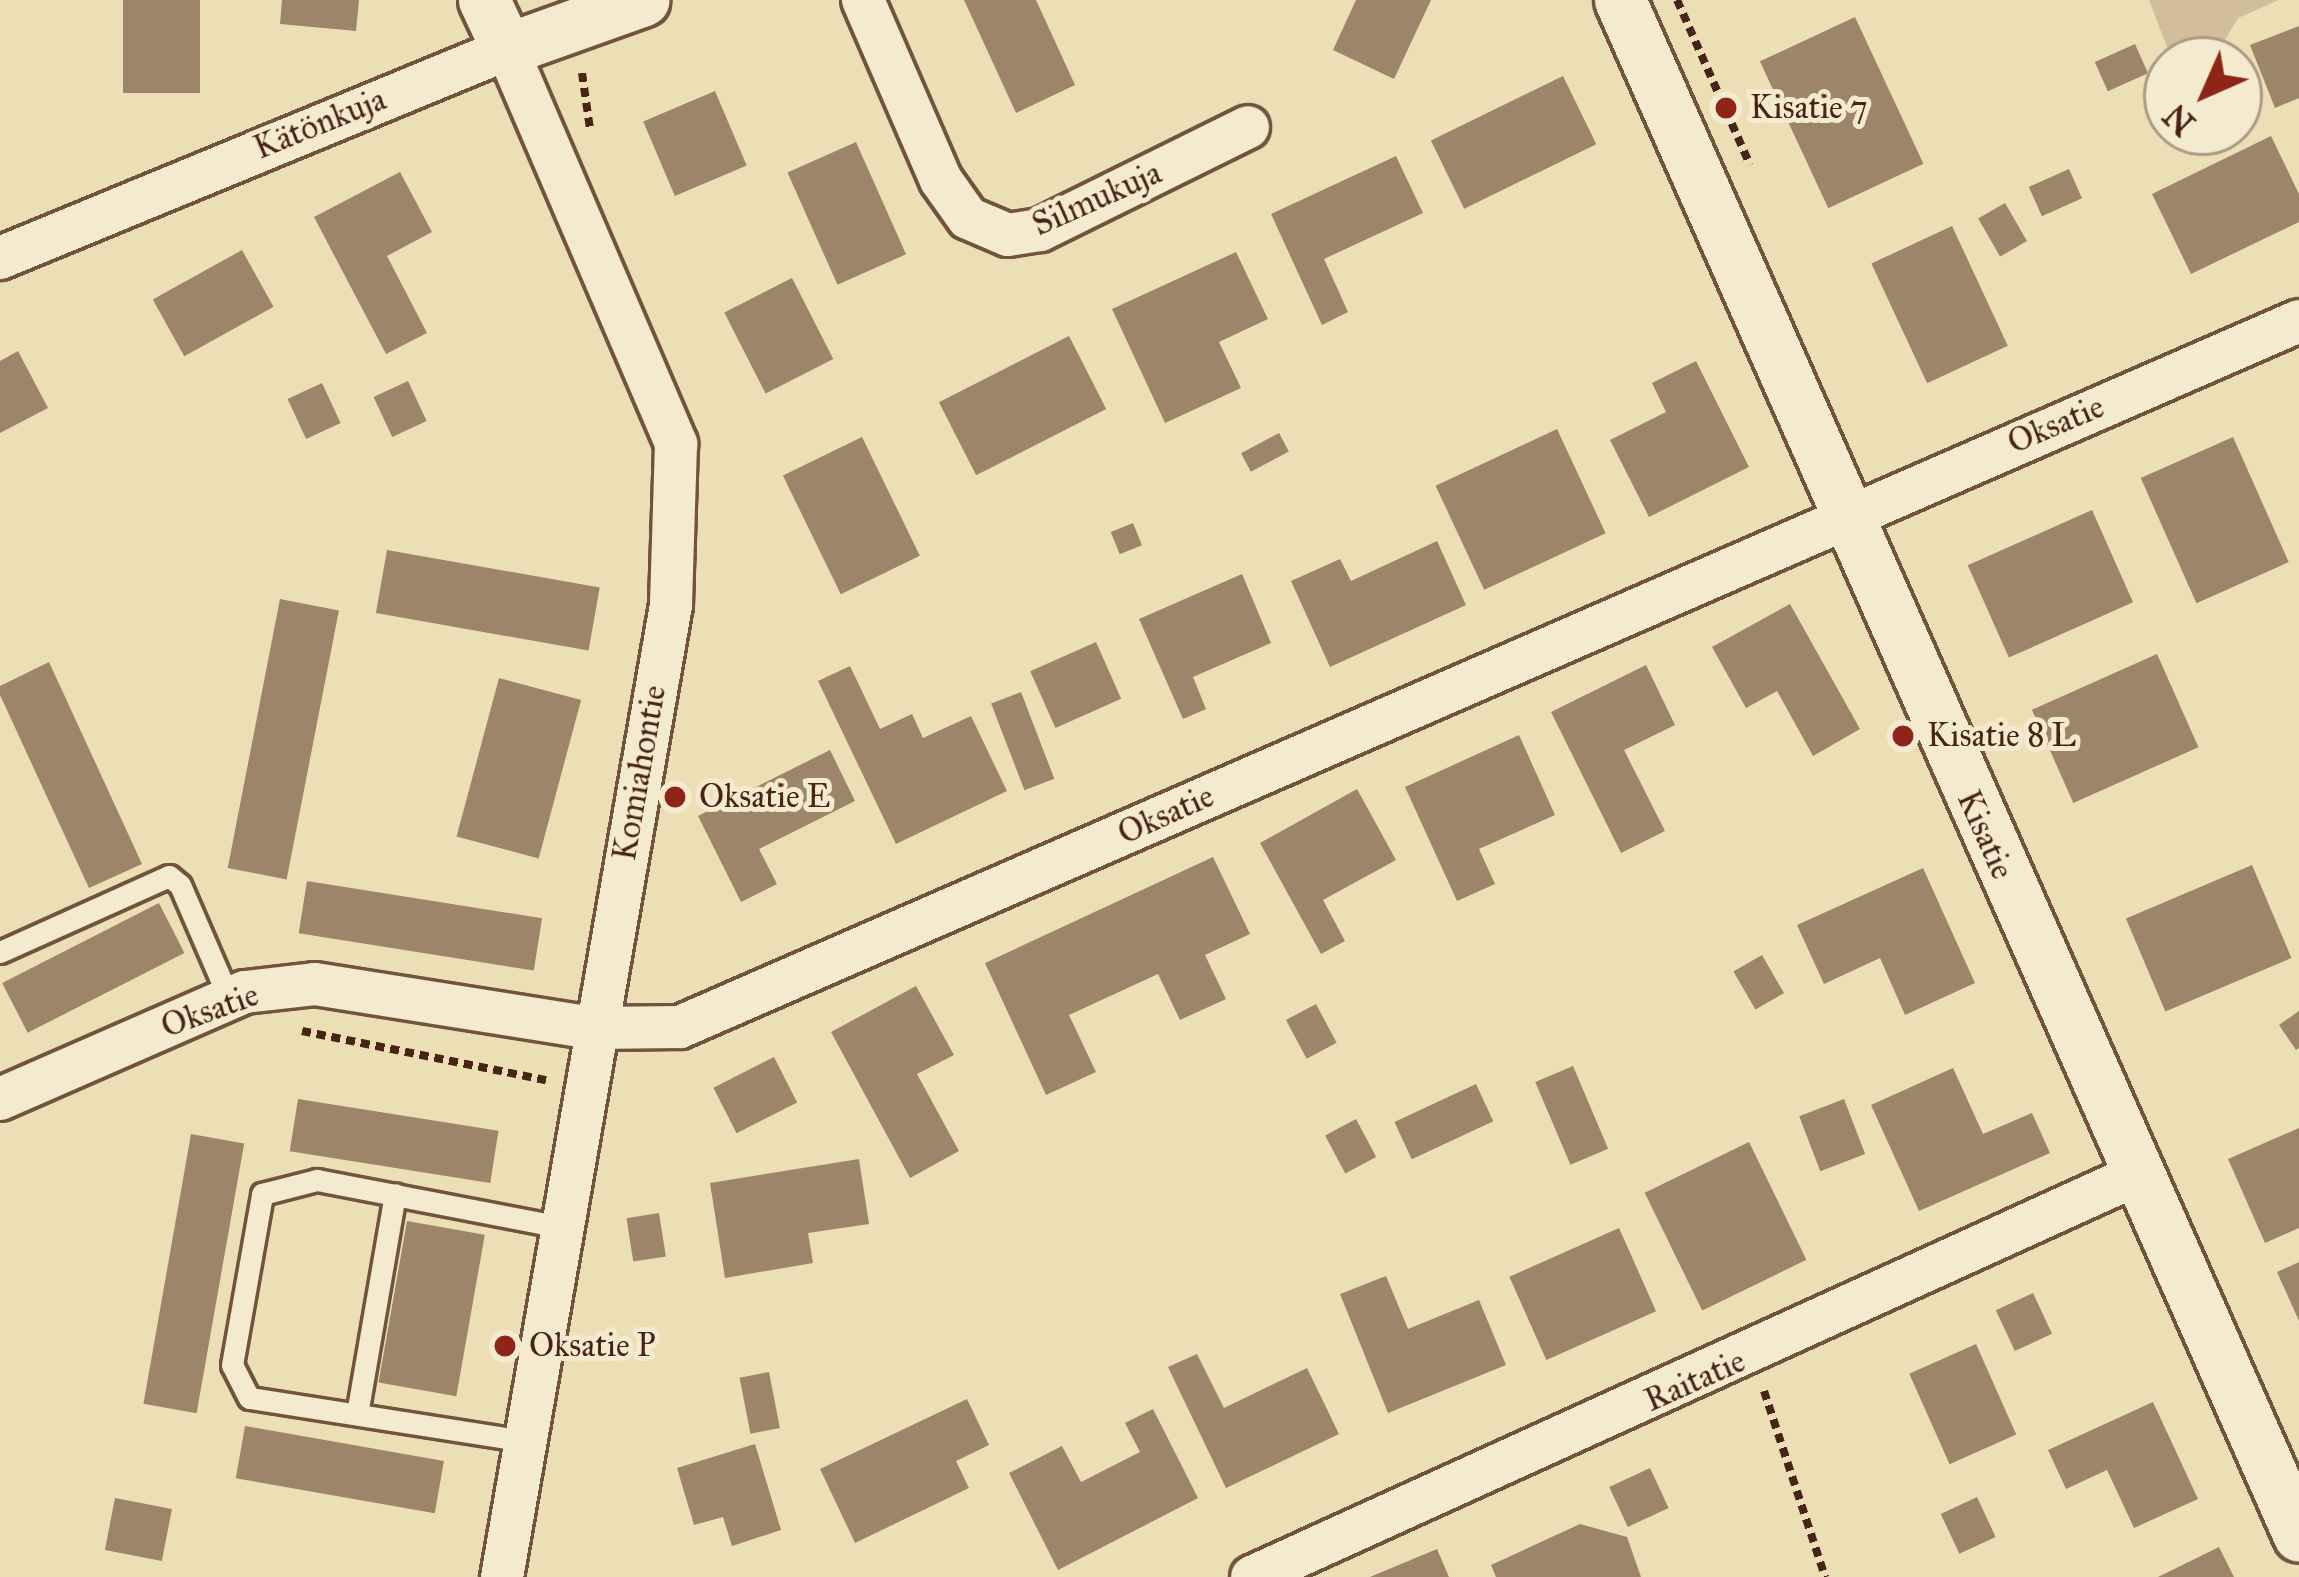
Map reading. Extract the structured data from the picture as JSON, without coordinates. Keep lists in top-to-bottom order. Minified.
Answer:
{"streets":{"street":["Kätönkuja","Silmukuja","Oksatie","Komiahontie","Kisatie","Raitatie"]},"crossings":[["Kätönkuja","Komiahontie"],["Oksatie","Komiahontie"],["Oksatie","Kisatie"],["Kisatie","Raitatie"]],"places":["Kisatie 7","Kisatie 8 L","Oksatie E","Oksatie P"],"north":"bottom left"}
